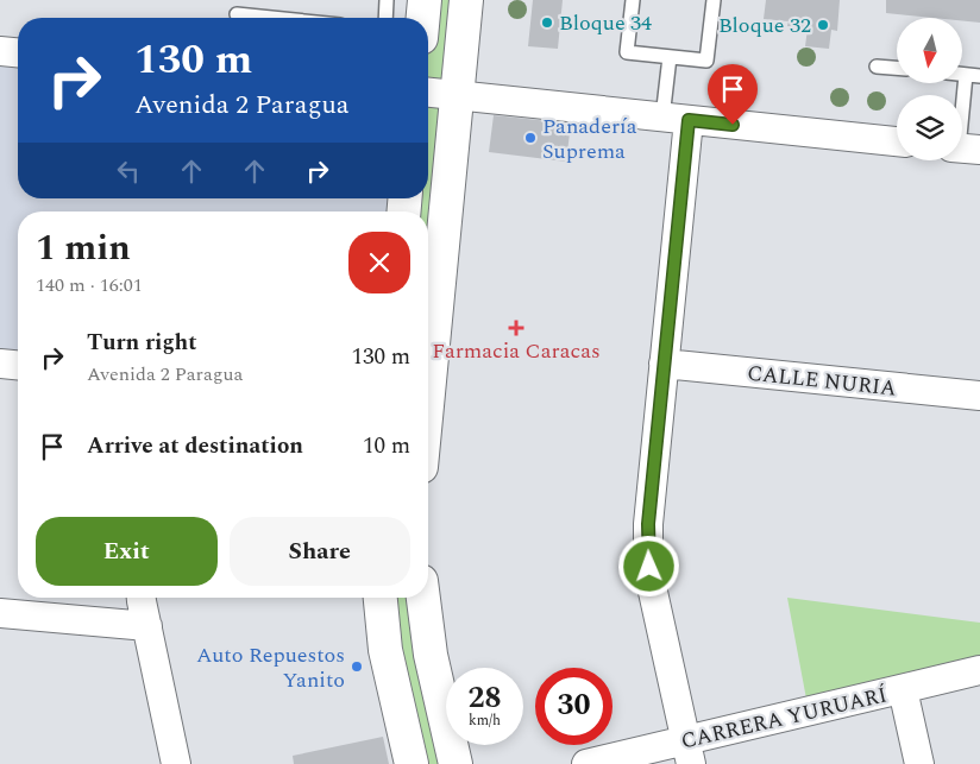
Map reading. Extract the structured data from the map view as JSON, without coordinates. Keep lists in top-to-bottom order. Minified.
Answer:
{"streets":{"street":["CALLE NURIA","CARRERA YURUARÍ"]},"places":{"other":["Bloque 34","Bloque 32","Panadería Suprema","Auto Repuestos Yanito"],"health":["Farmacia Caracas"]},"north":"bottom","page":{"turn":["130 m","Avenida 2 Paragua"],"heading":["1 min","140 m · 16:01"],"list":[{"name":"Turn right","note":"Avenida 2 Paragua","value":"130 m"},{"name":"Arrive at destination","value":"10 m"}],"buttons":["Exit","Share"],"speed":"28 km/h","limit":"30"}}
